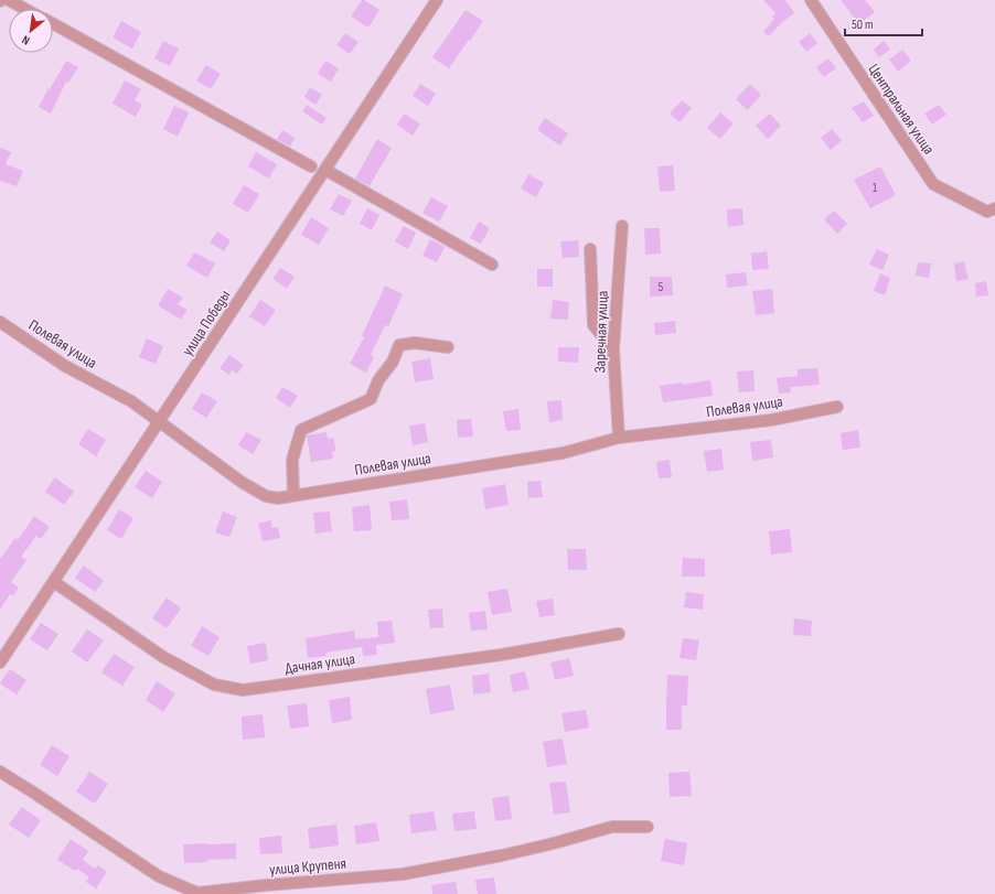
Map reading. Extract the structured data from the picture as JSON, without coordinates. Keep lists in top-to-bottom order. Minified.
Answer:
{"streets":{"street":["Центральная улица","улица Победы","Заречная улица","Полевая улица","Дачная улица","улица Крупеня"]},"crossings":[["улица Победы","Полевая улица"],["улица Победы","Дачная улица"],["Заречная улица","Полевая улица"]],"house_numbers":["1","5"],"scale_bar":"50 m","north":"bottom left"}
